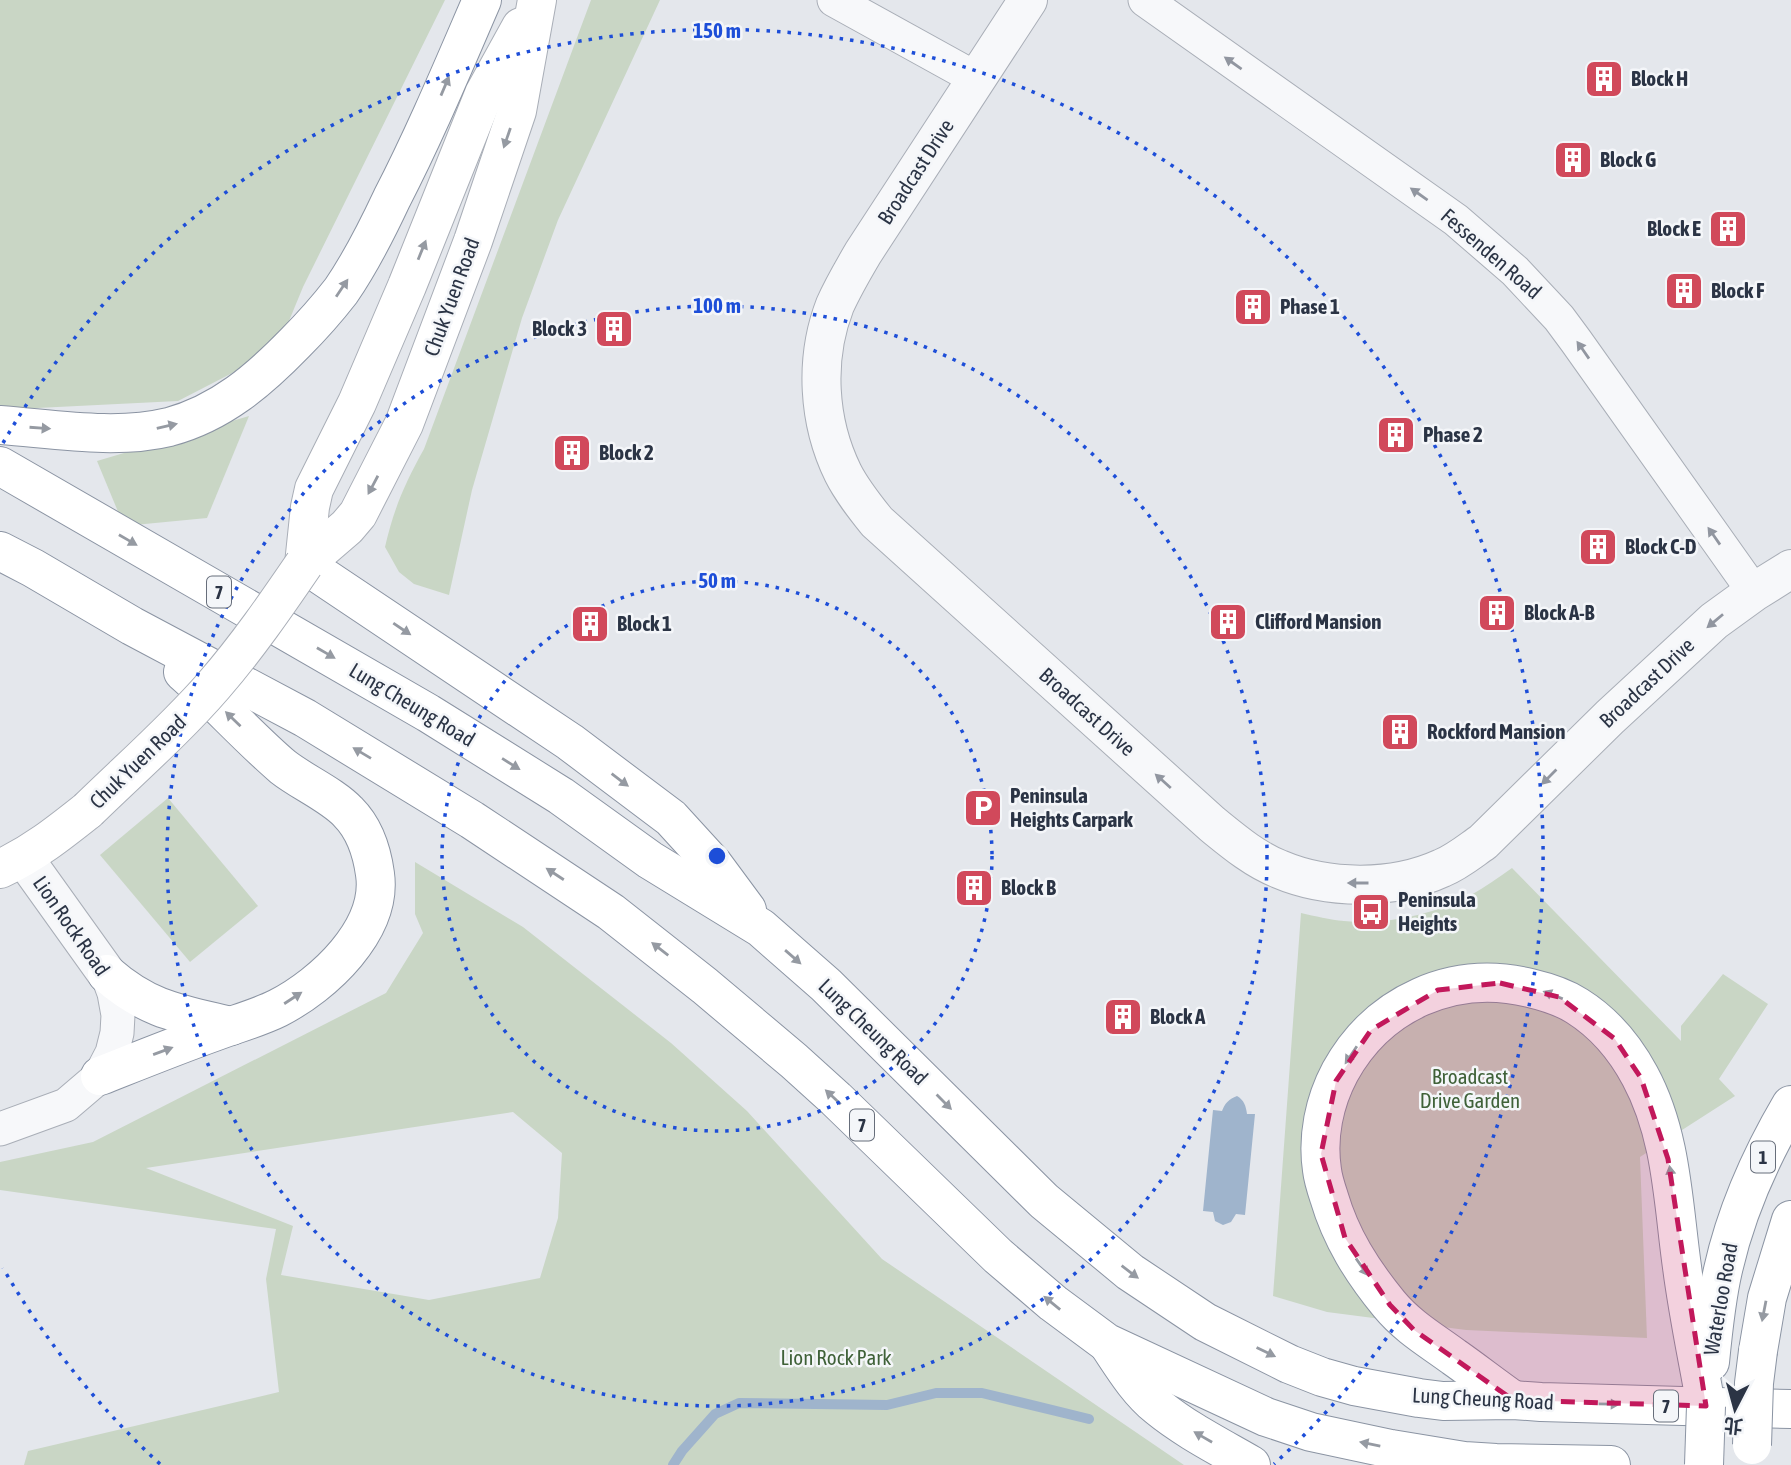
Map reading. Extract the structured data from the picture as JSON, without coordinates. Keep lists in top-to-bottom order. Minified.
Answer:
{"streets":{"main road":["Chuk Yuen Road","7","Lung Cheung Road","1","Waterloo Road"],"street":["Broadcast Drive","Fessenden Road","Lion Rock Road"]},"crossings":[["Broadcast Drive","Fessenden Road"],["Chuk Yuen Road","Lion Rock Road"]],"one_way":["Fessenden Road"],"parks":["Broadcast Drive Garden","Lion Rock Park"],"places":{"building":["Block H","Block G","Block E","Block F","Phase 1","Block 3","Phase 2","Block 2","Block C-D","Block A-B","Clifford Mansion","Block 1","Rockford Mansion","Block B","Block A"],"parking":["Peninsula Heights Carpark"],"bus stop":["Peninsula Heights"]},"north":"bottom","rings":["150 m","100 m","50 m"]}
